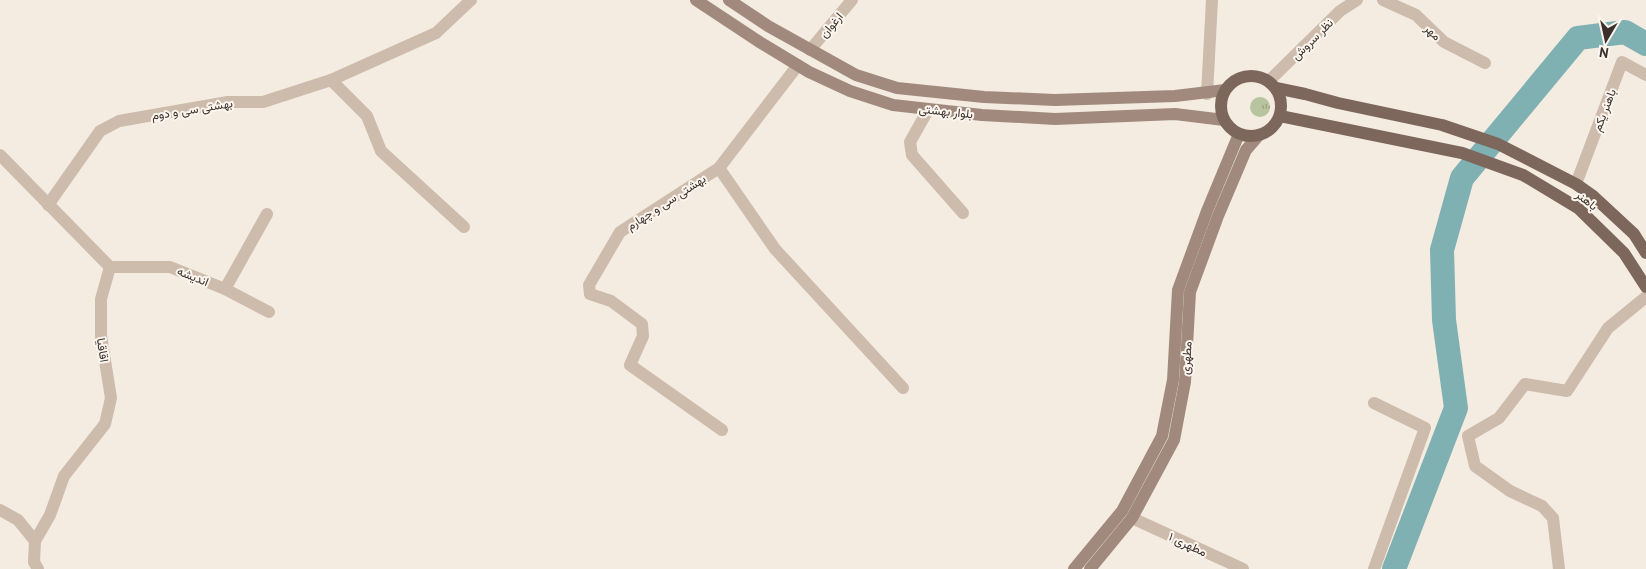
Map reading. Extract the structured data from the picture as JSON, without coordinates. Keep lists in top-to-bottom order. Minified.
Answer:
{"streets":{"main road":["بلوار بهشتی","باهنر","مطهری"],"street":["ارغوان","مهر","نظر سروش","بهشتی سی و دوم","باهنر یکم","بهشتی سی و چهارم","اندیشه","اقاقیا","مطهری ۱"]},"crossings":[["ارغوان","بلوار بهشتی"],["نظر سروش","بلوار بهشتی"],["نظر سروش","باهنر"],["نظر سروش","مطهری"],["باهنر یکم","باهنر"],["بلوار بهشتی","باهنر"],["بلوار بهشتی","بهشتی سی و چهارم"],["بلوار بهشتی","مطهری"],["باهنر","مطهری"],["اندیشه","اقاقیا"],["مطهری","مطهری ۱"]],"north":"bottom"}
